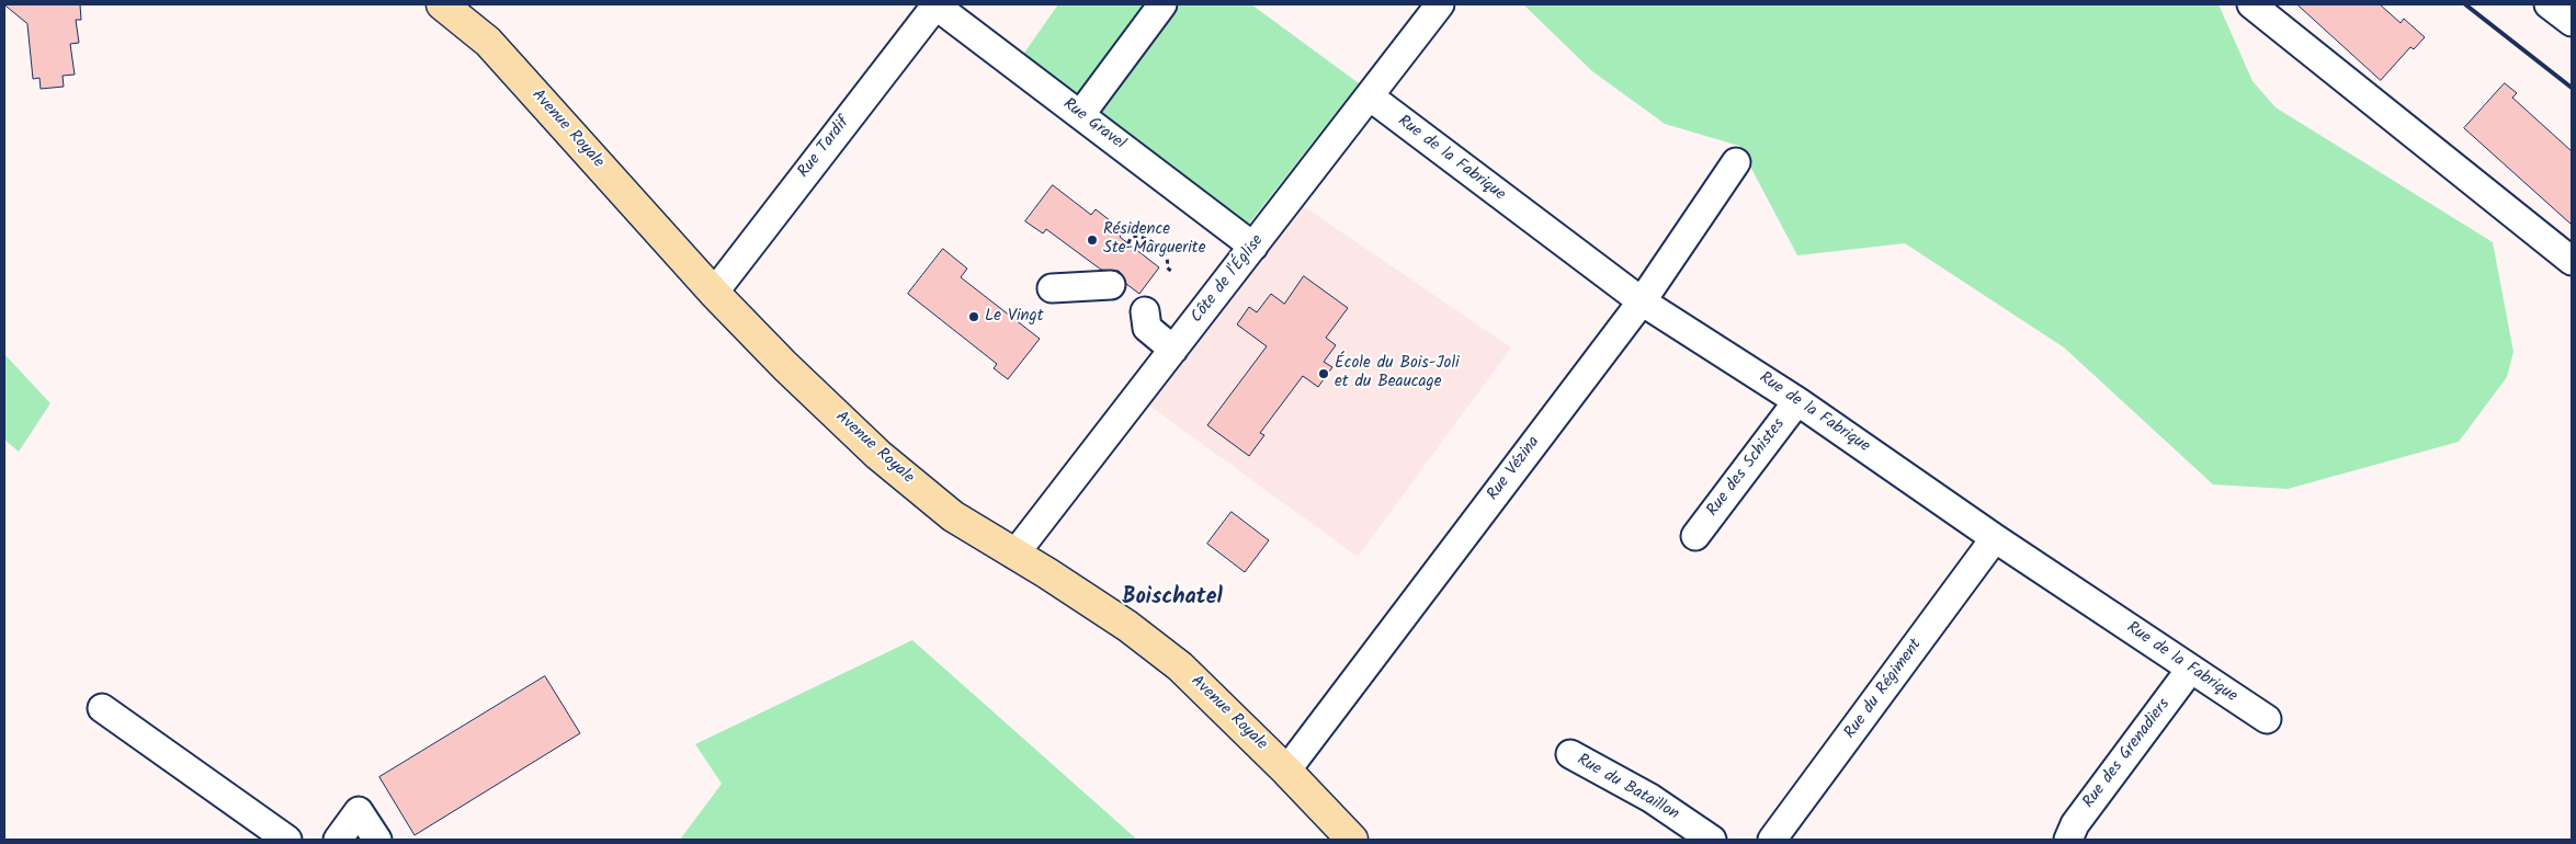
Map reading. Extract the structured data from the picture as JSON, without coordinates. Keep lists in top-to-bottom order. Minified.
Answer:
{"streets":{"main road":["Avenue Royale"],"street":["Rue Gravel","Rue Tardif","Rue de la Fabrique","Côte de l'Église","Rue des Schistes","Rue Vézina","Rue du Régiment","Rue des Grenadiers","Rue du Bataillon"]},"crossings":[["Rue Gravel","Rue Tardif"],["Rue Gravel","Côte de l'Église"],["Avenue Royale","Rue Tardif"],["Avenue Royale","Côte de l'Église"],["Avenue Royale","Rue Vézina"],["Rue de la Fabrique","Côte de l'Église"],["Rue de la Fabrique","Rue des Schistes"],["Rue de la Fabrique","Rue Vézina"],["Rue de la Fabrique","Rue du Régiment"],["Rue de la Fabrique","Rue des Grenadiers"]],"districts":["Boischatel"],"places":["Résidence Ste-Marguerite","Le Vingt","École du Bois-Joli et du Beaucage"]}
